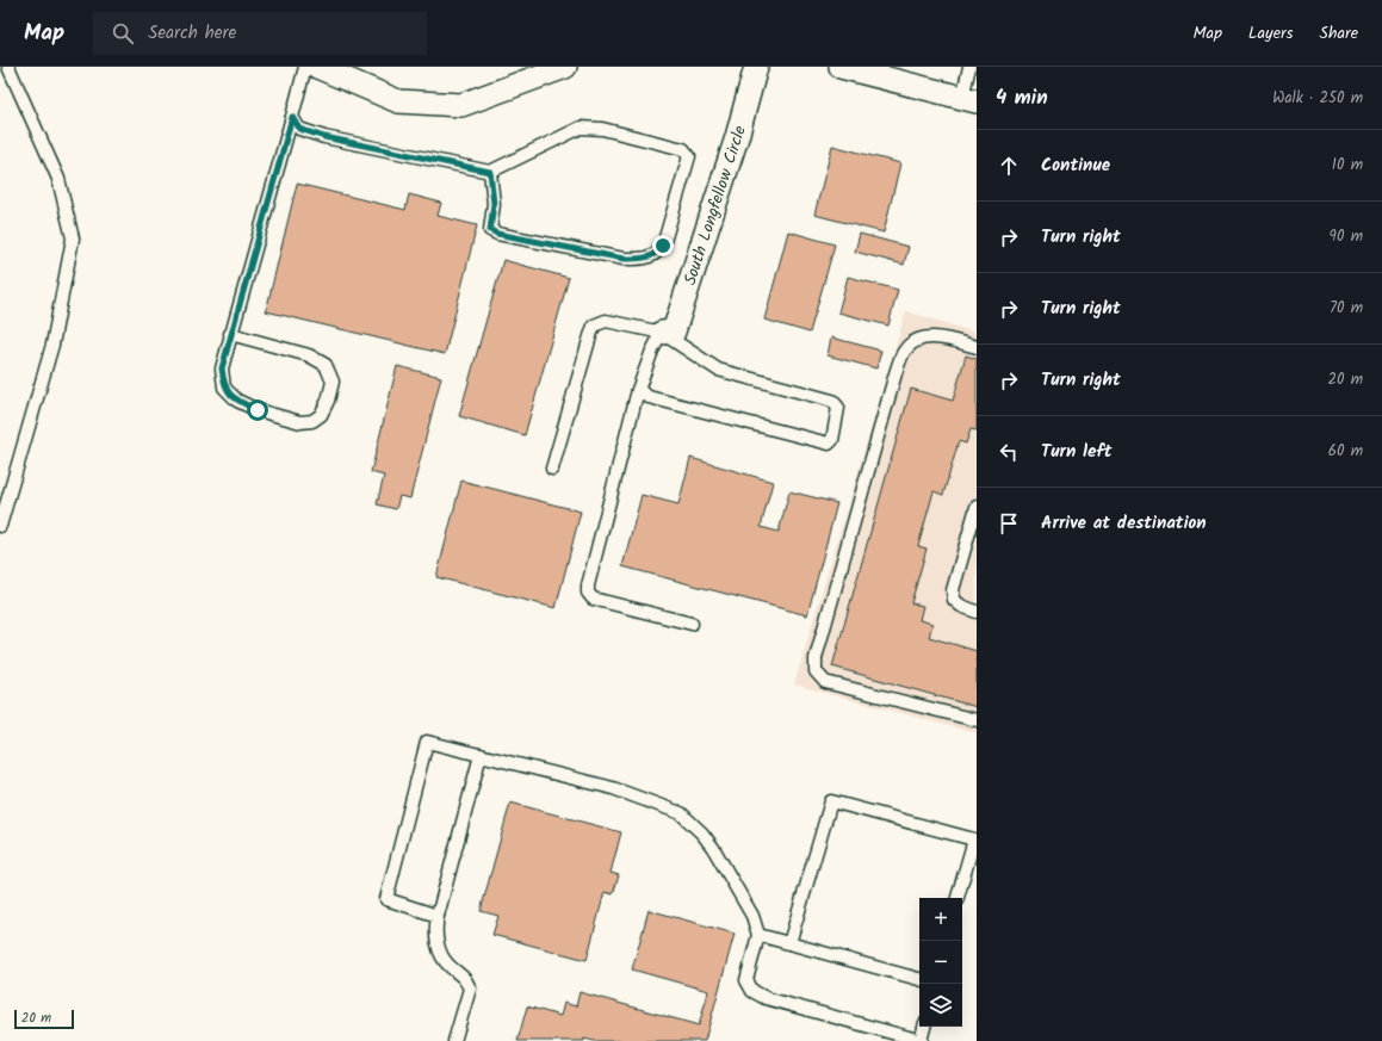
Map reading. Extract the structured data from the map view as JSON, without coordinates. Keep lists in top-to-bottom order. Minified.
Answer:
{"streets":{"street":["South Longfellow Circle"]},"scale_bar":"20 m","page":{"header":"Map","search":"Search here","nav":["Map","Layers","Share"],"heading":["4 min","Walk · 250 m"],"list":[["Continue","10 m"],["Turn right","90 m"],["Turn right","70 m"],["Turn right","20 m"],["Turn left","60 m"],"Arrive at destination"],"map_buttons":["+","−"],"scale":"20 m"}}
